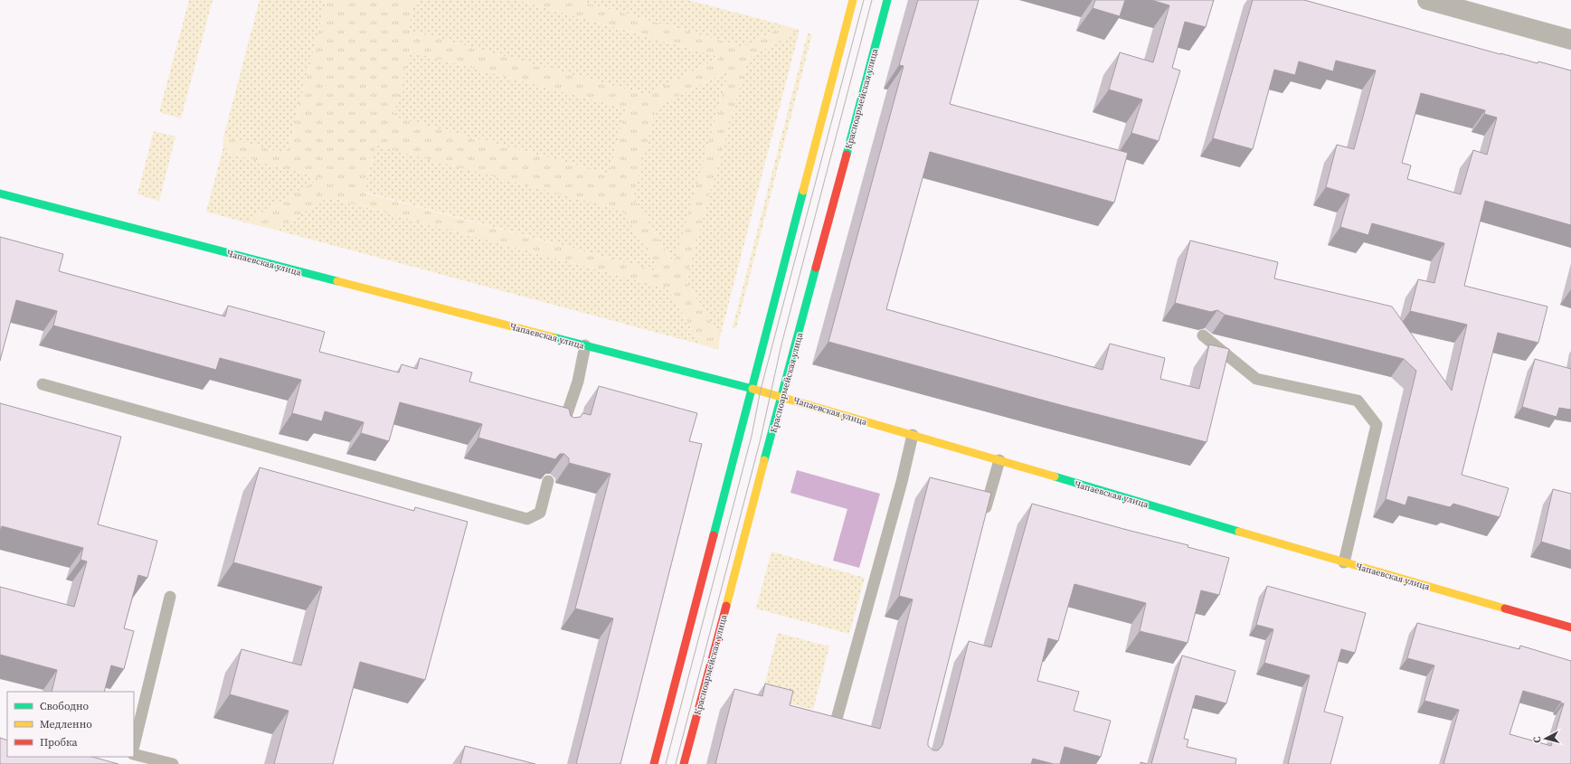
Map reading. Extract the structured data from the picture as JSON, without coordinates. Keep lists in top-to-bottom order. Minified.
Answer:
{"streets":{"street":["Красноармейская улица","Чапаевская улица"]},"crossings":[["Красноармейская улица","Чапаевская улица"]],"legend":["Свободно","Медленно","Пробка"],"north":"left"}
